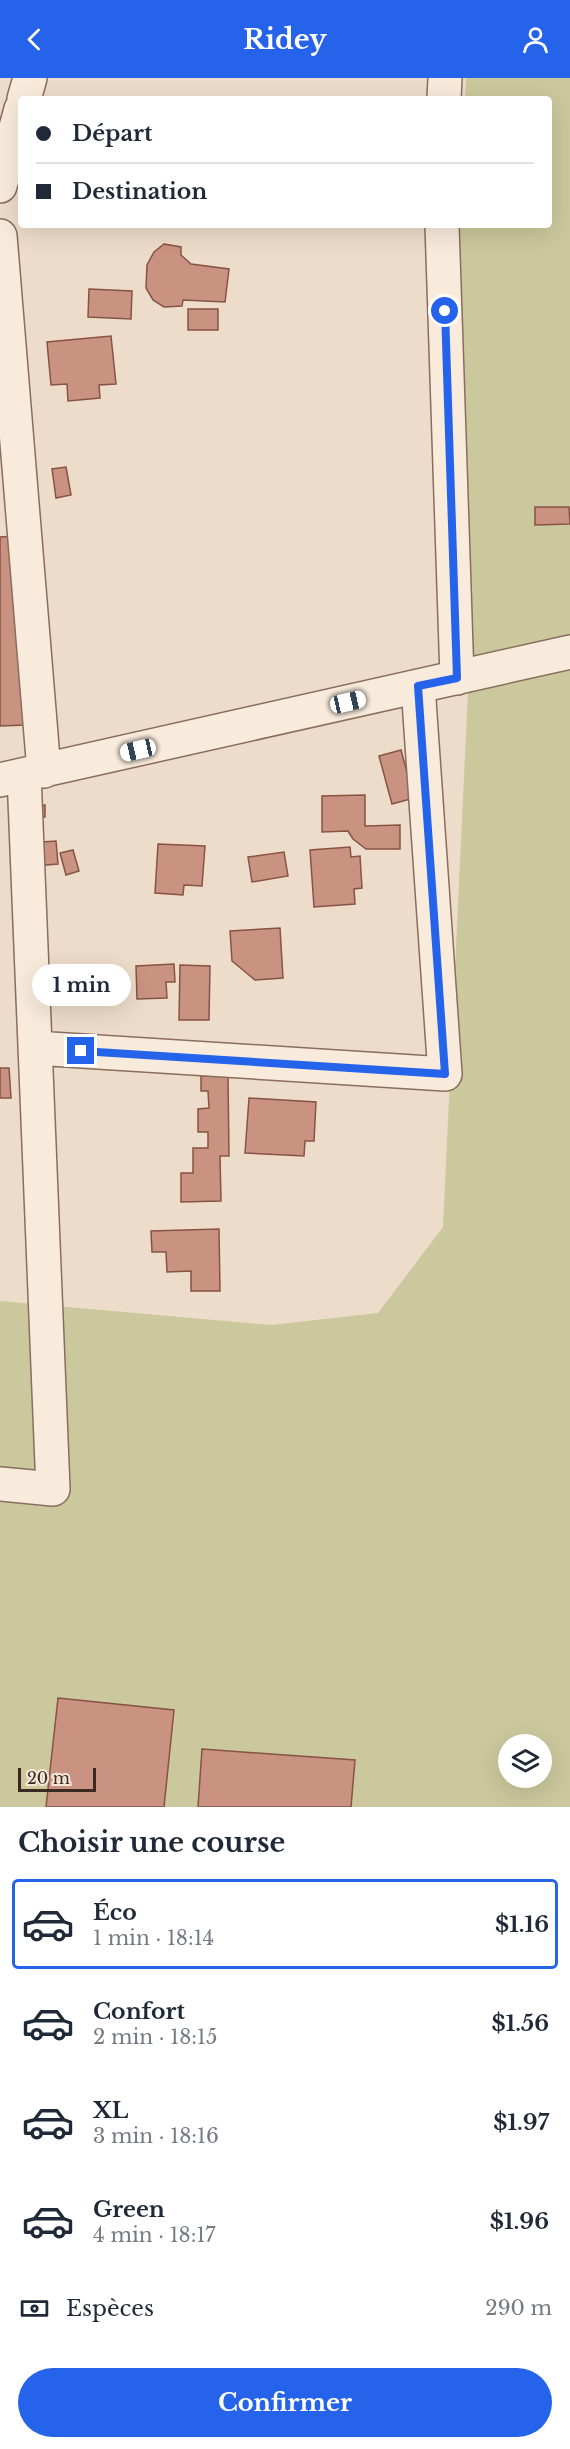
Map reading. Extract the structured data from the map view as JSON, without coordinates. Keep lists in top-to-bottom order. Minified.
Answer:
{"scale_bar":"20 m","page":{"header":"Ridey","banner":["Départ","Destination"],"bubble":"1 min","scale":"20 m","heading":"Choisir une course","list":[{"name":"Éco","note":"1 min · 18:14","value":"$1.16"},{"name":"Confort","note":"2 min · 18:15","value":"$1.56"},{"name":"XL","note":"3 min · 18:16","value":"$1.97"},{"name":"Green","note":"4 min · 18:17","value":"$1.96"}],"pay":["Espèces","290 m"],"buttons":"Confirmer"}}
